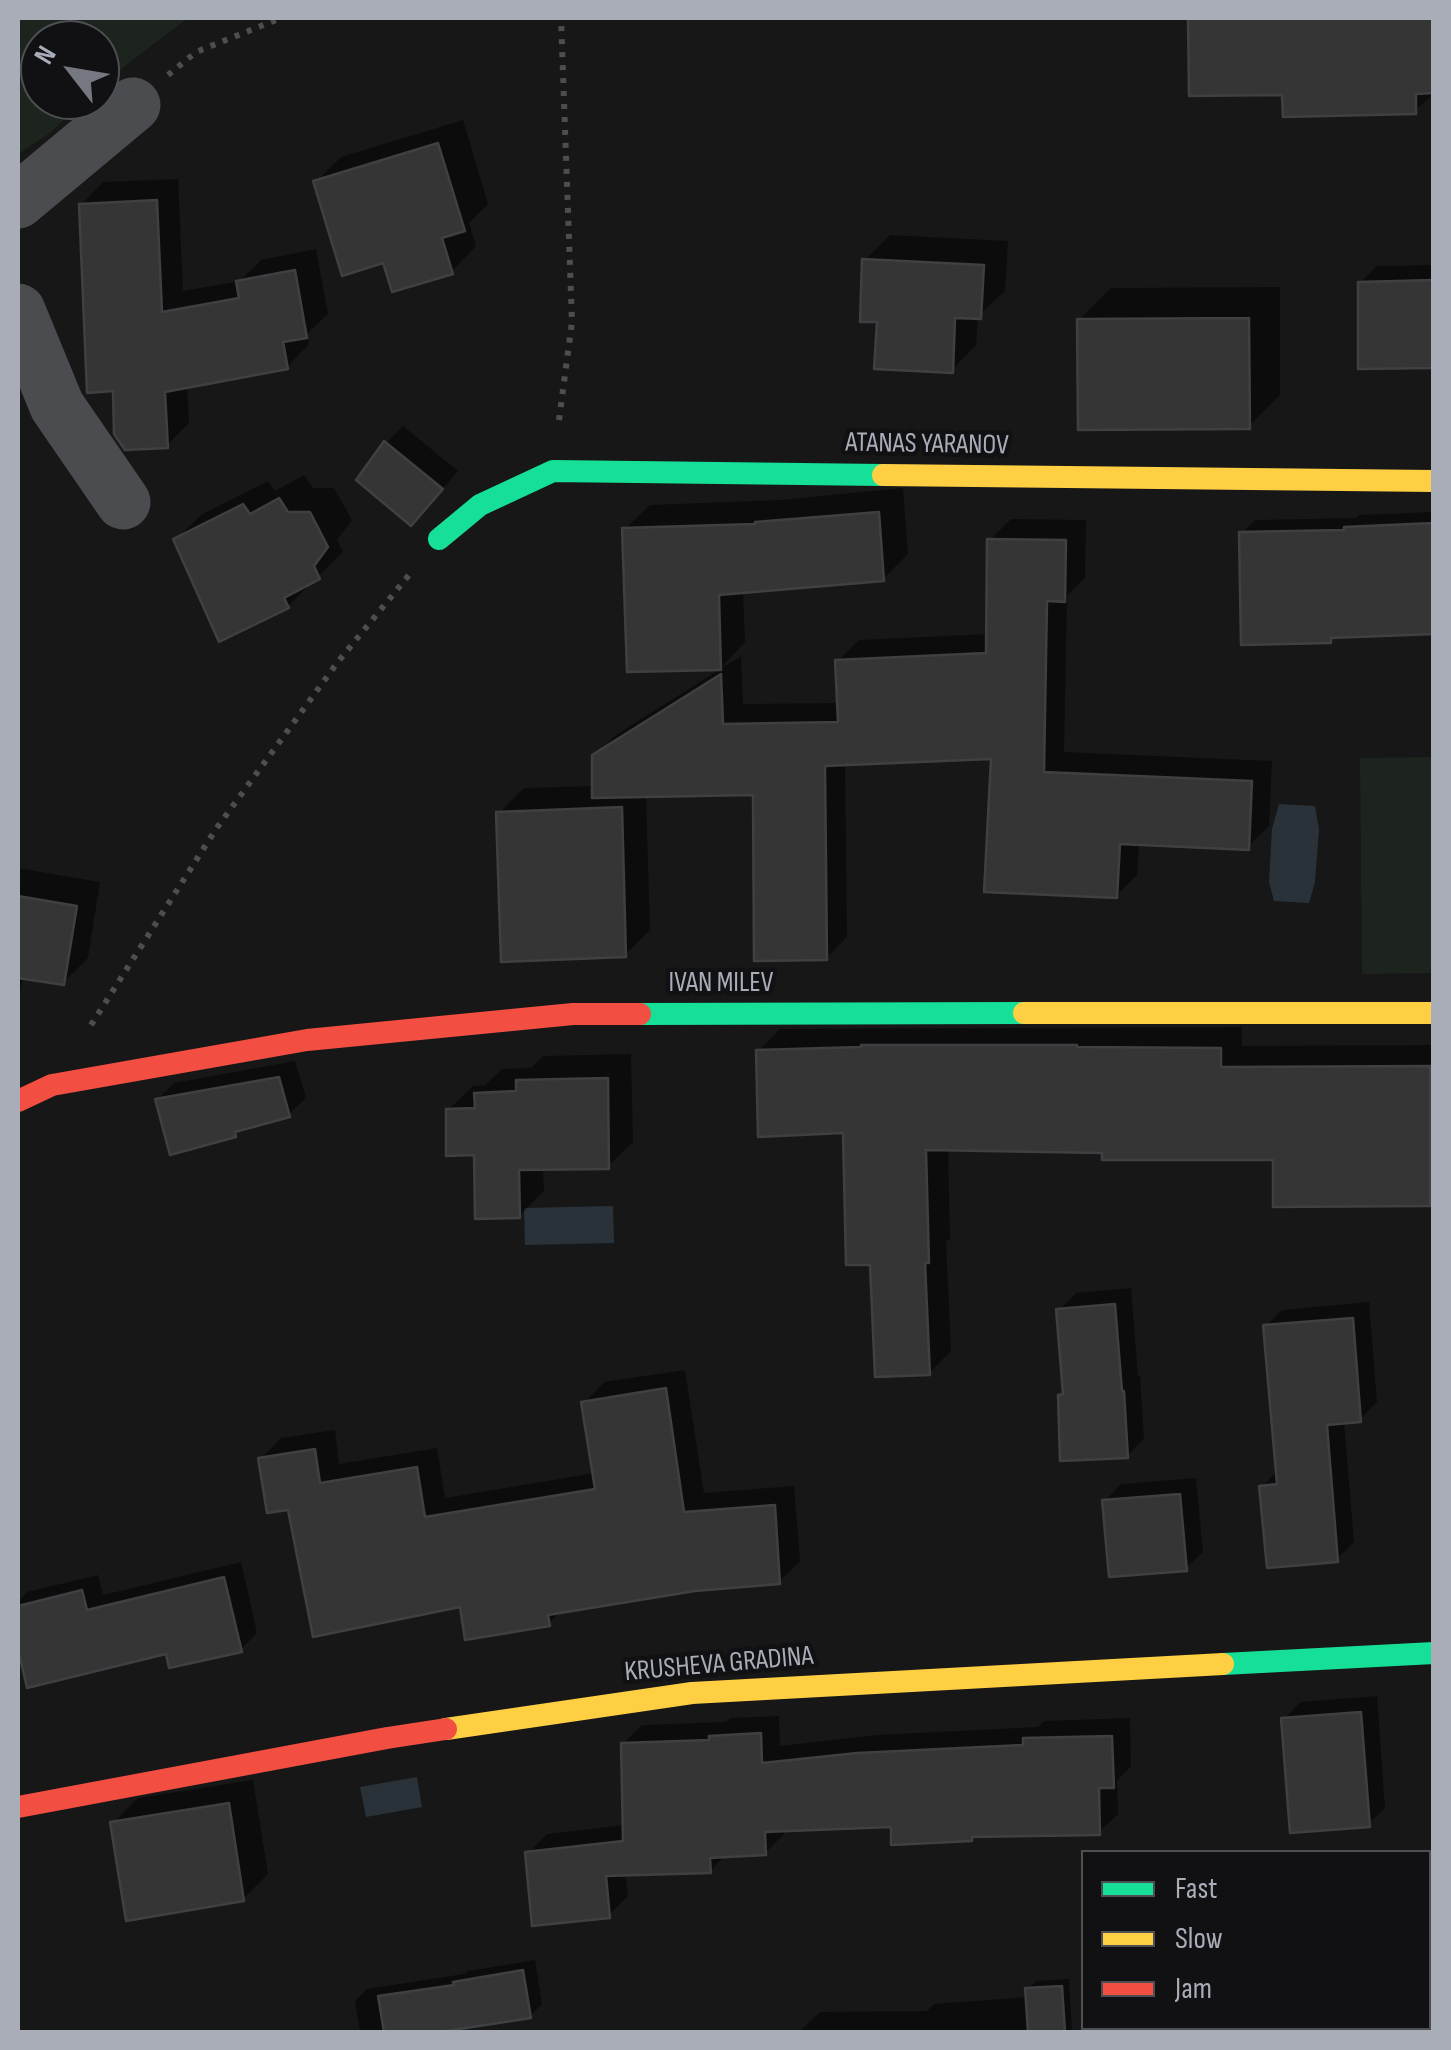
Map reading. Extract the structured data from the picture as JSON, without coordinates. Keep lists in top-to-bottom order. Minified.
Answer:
{"streets":{"street":["ATANAS YARANOV","IVAN MILEV","KRUSHEVA GRADINA"]},"legend":["Fast","Slow","Jam"],"north":"top left"}
